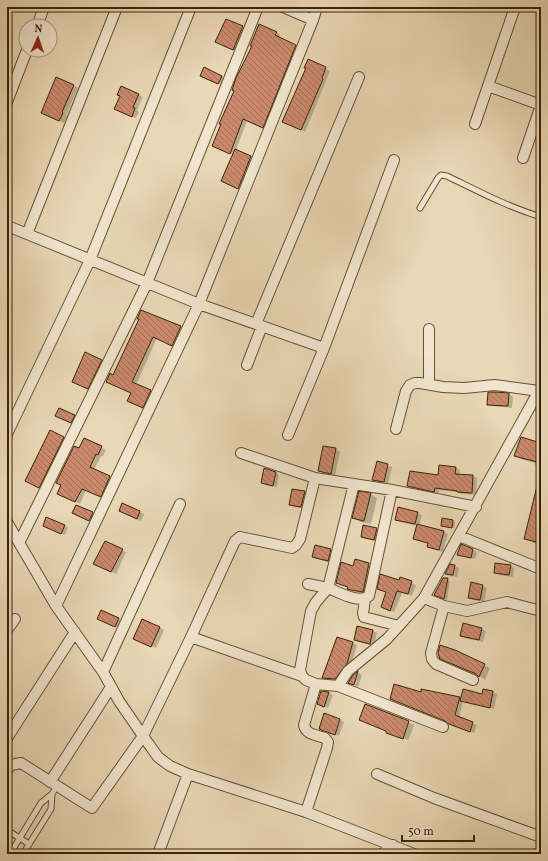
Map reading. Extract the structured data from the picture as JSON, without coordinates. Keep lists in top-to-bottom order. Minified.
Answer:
{"scale_bar":"50 m","north":"top"}
